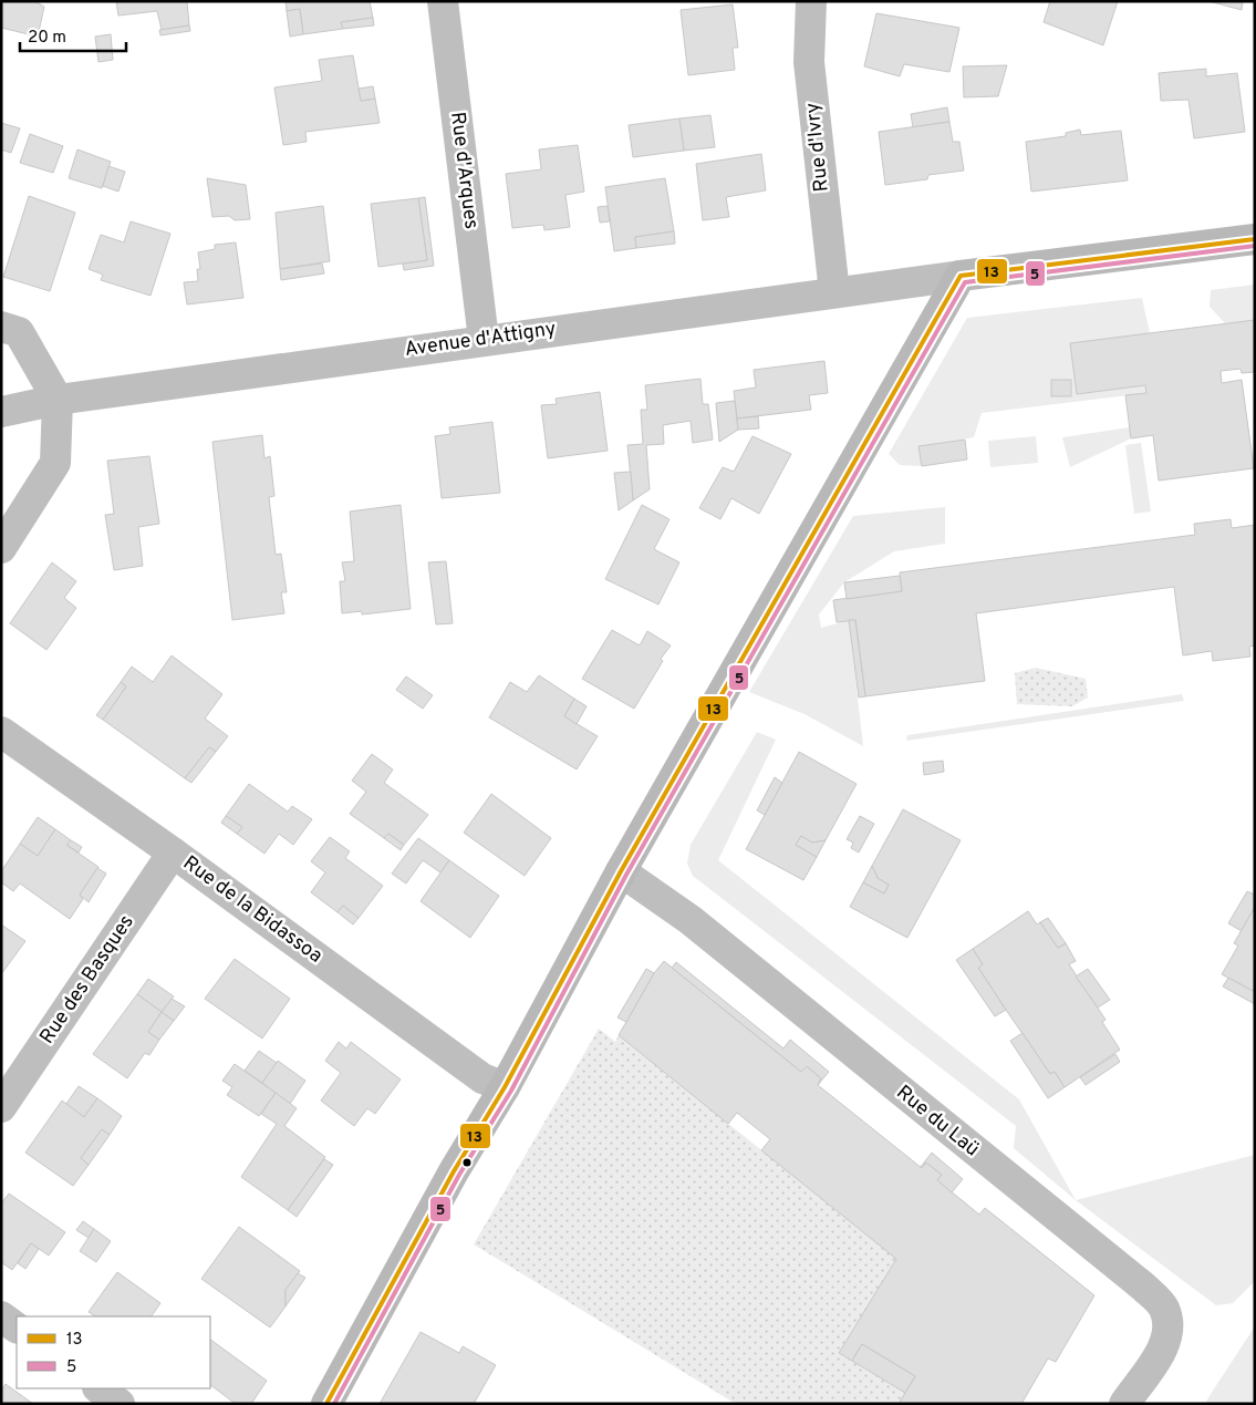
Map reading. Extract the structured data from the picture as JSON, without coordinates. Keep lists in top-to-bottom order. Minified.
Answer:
{"streets":{"street":["Rue d'Ivry","Rue d'Arques","Avenue d'Attigny","Rue de la Bidassoa","Rue des Basques","Rue du Laü"]},"crossings":[["Rue d'Ivry","Avenue d'Attigny"],["Rue d'Arques","Avenue d'Attigny"],["Rue de la Bidassoa","Rue des Basques"]],"lines":["transit line 13","transit line 5"],"legend":["13","5"],"scale_bar":"20 m"}
